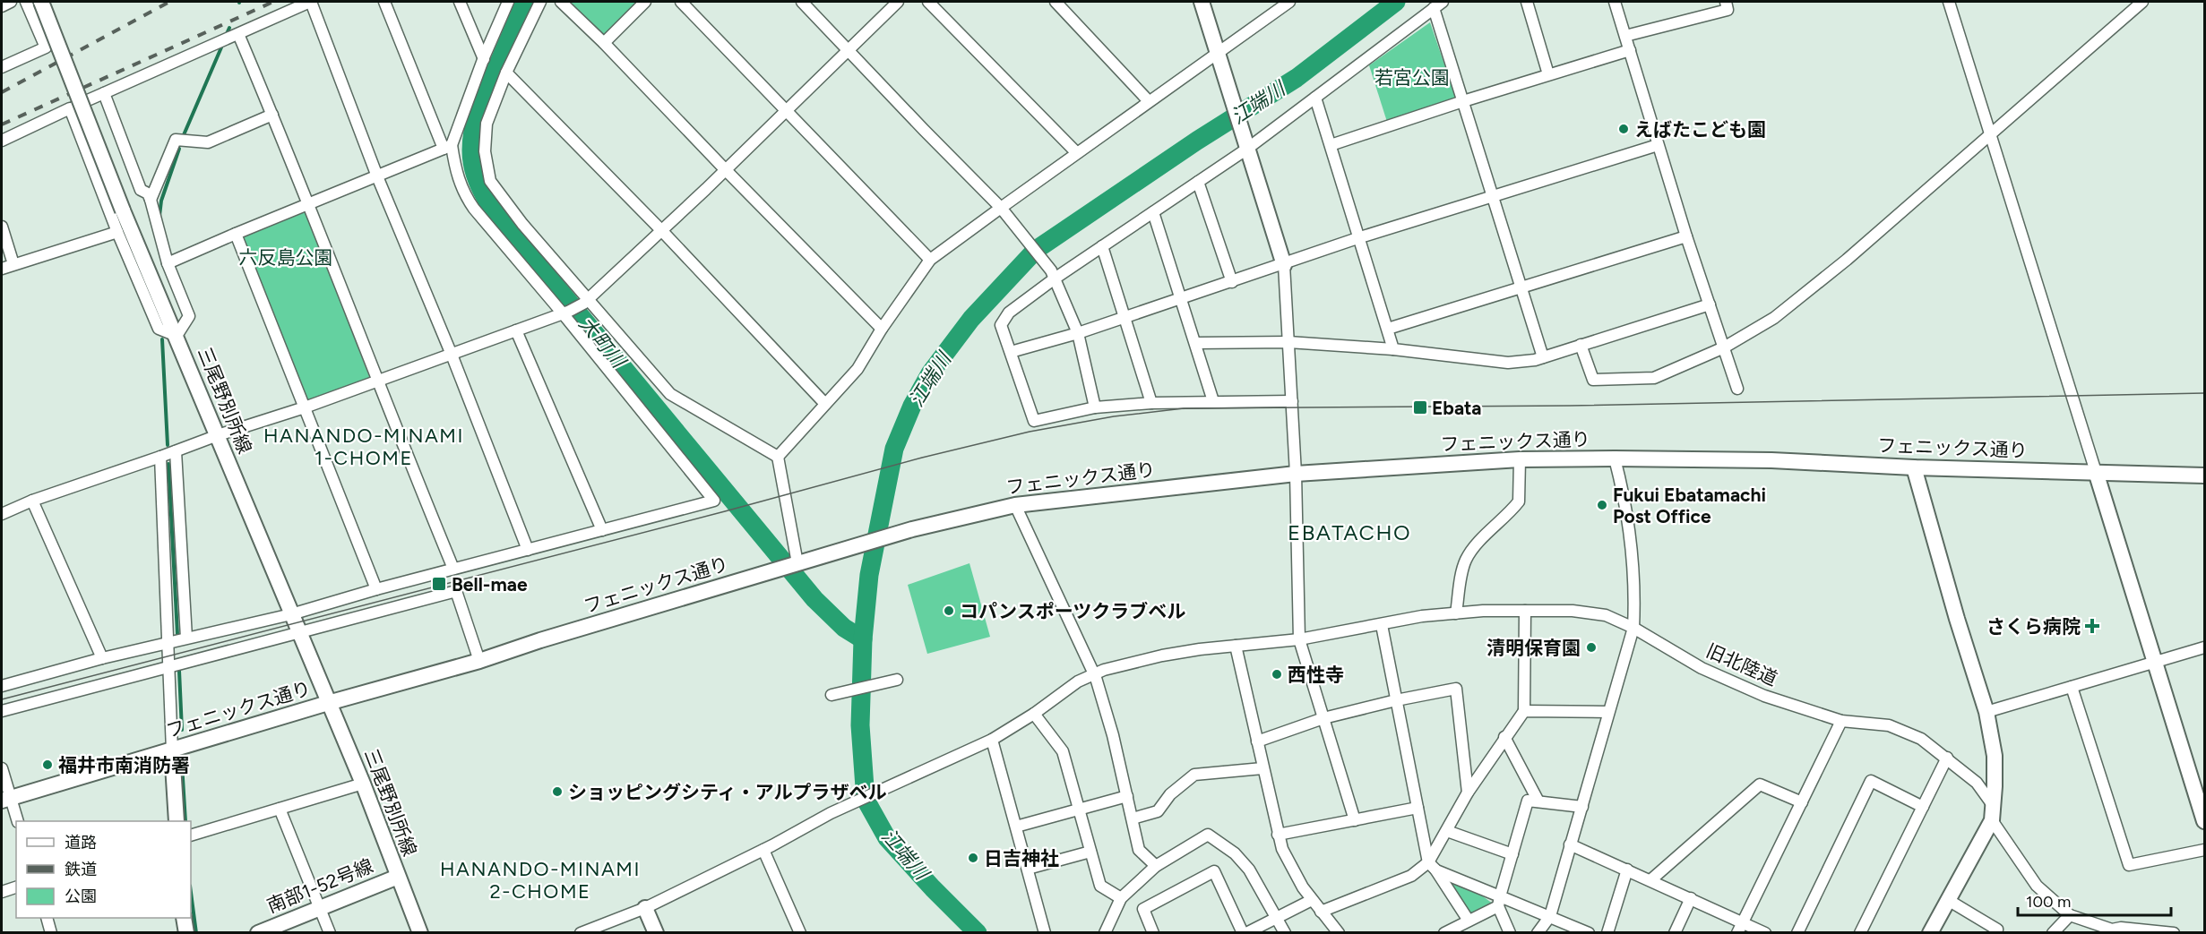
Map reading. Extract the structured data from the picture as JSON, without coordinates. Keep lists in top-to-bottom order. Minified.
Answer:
{"streets":{"main road":["三尾野別所線","フェニックス通り","南部1-52号線"],"street":["旧北陸道"]},"crossings":[["三尾野別所線","フェニックス通り"],["三尾野別所線","南部1-52号線"]],"districts":["HANANDO-MINAMI 1-CHOME","EBATACHO","HANANDO-MINAMI 2-CHOME"],"water":["江端川","大町川"],"parks":["若宮公園","六反島公園"],"places":{"other":["えばたこども園","Fukui Ebatamachi Post Office","コパンスポーツクラブベル","清明保育園","西性寺","福井市南消防署","ショッピングシティ・アルプラザベル","日吉神社"],"transit":["Ebata","Bell-mae"],"health":["さくら病院"]},"legend":["道路","鉄道","公園"],"scale_bar":"100 m"}
